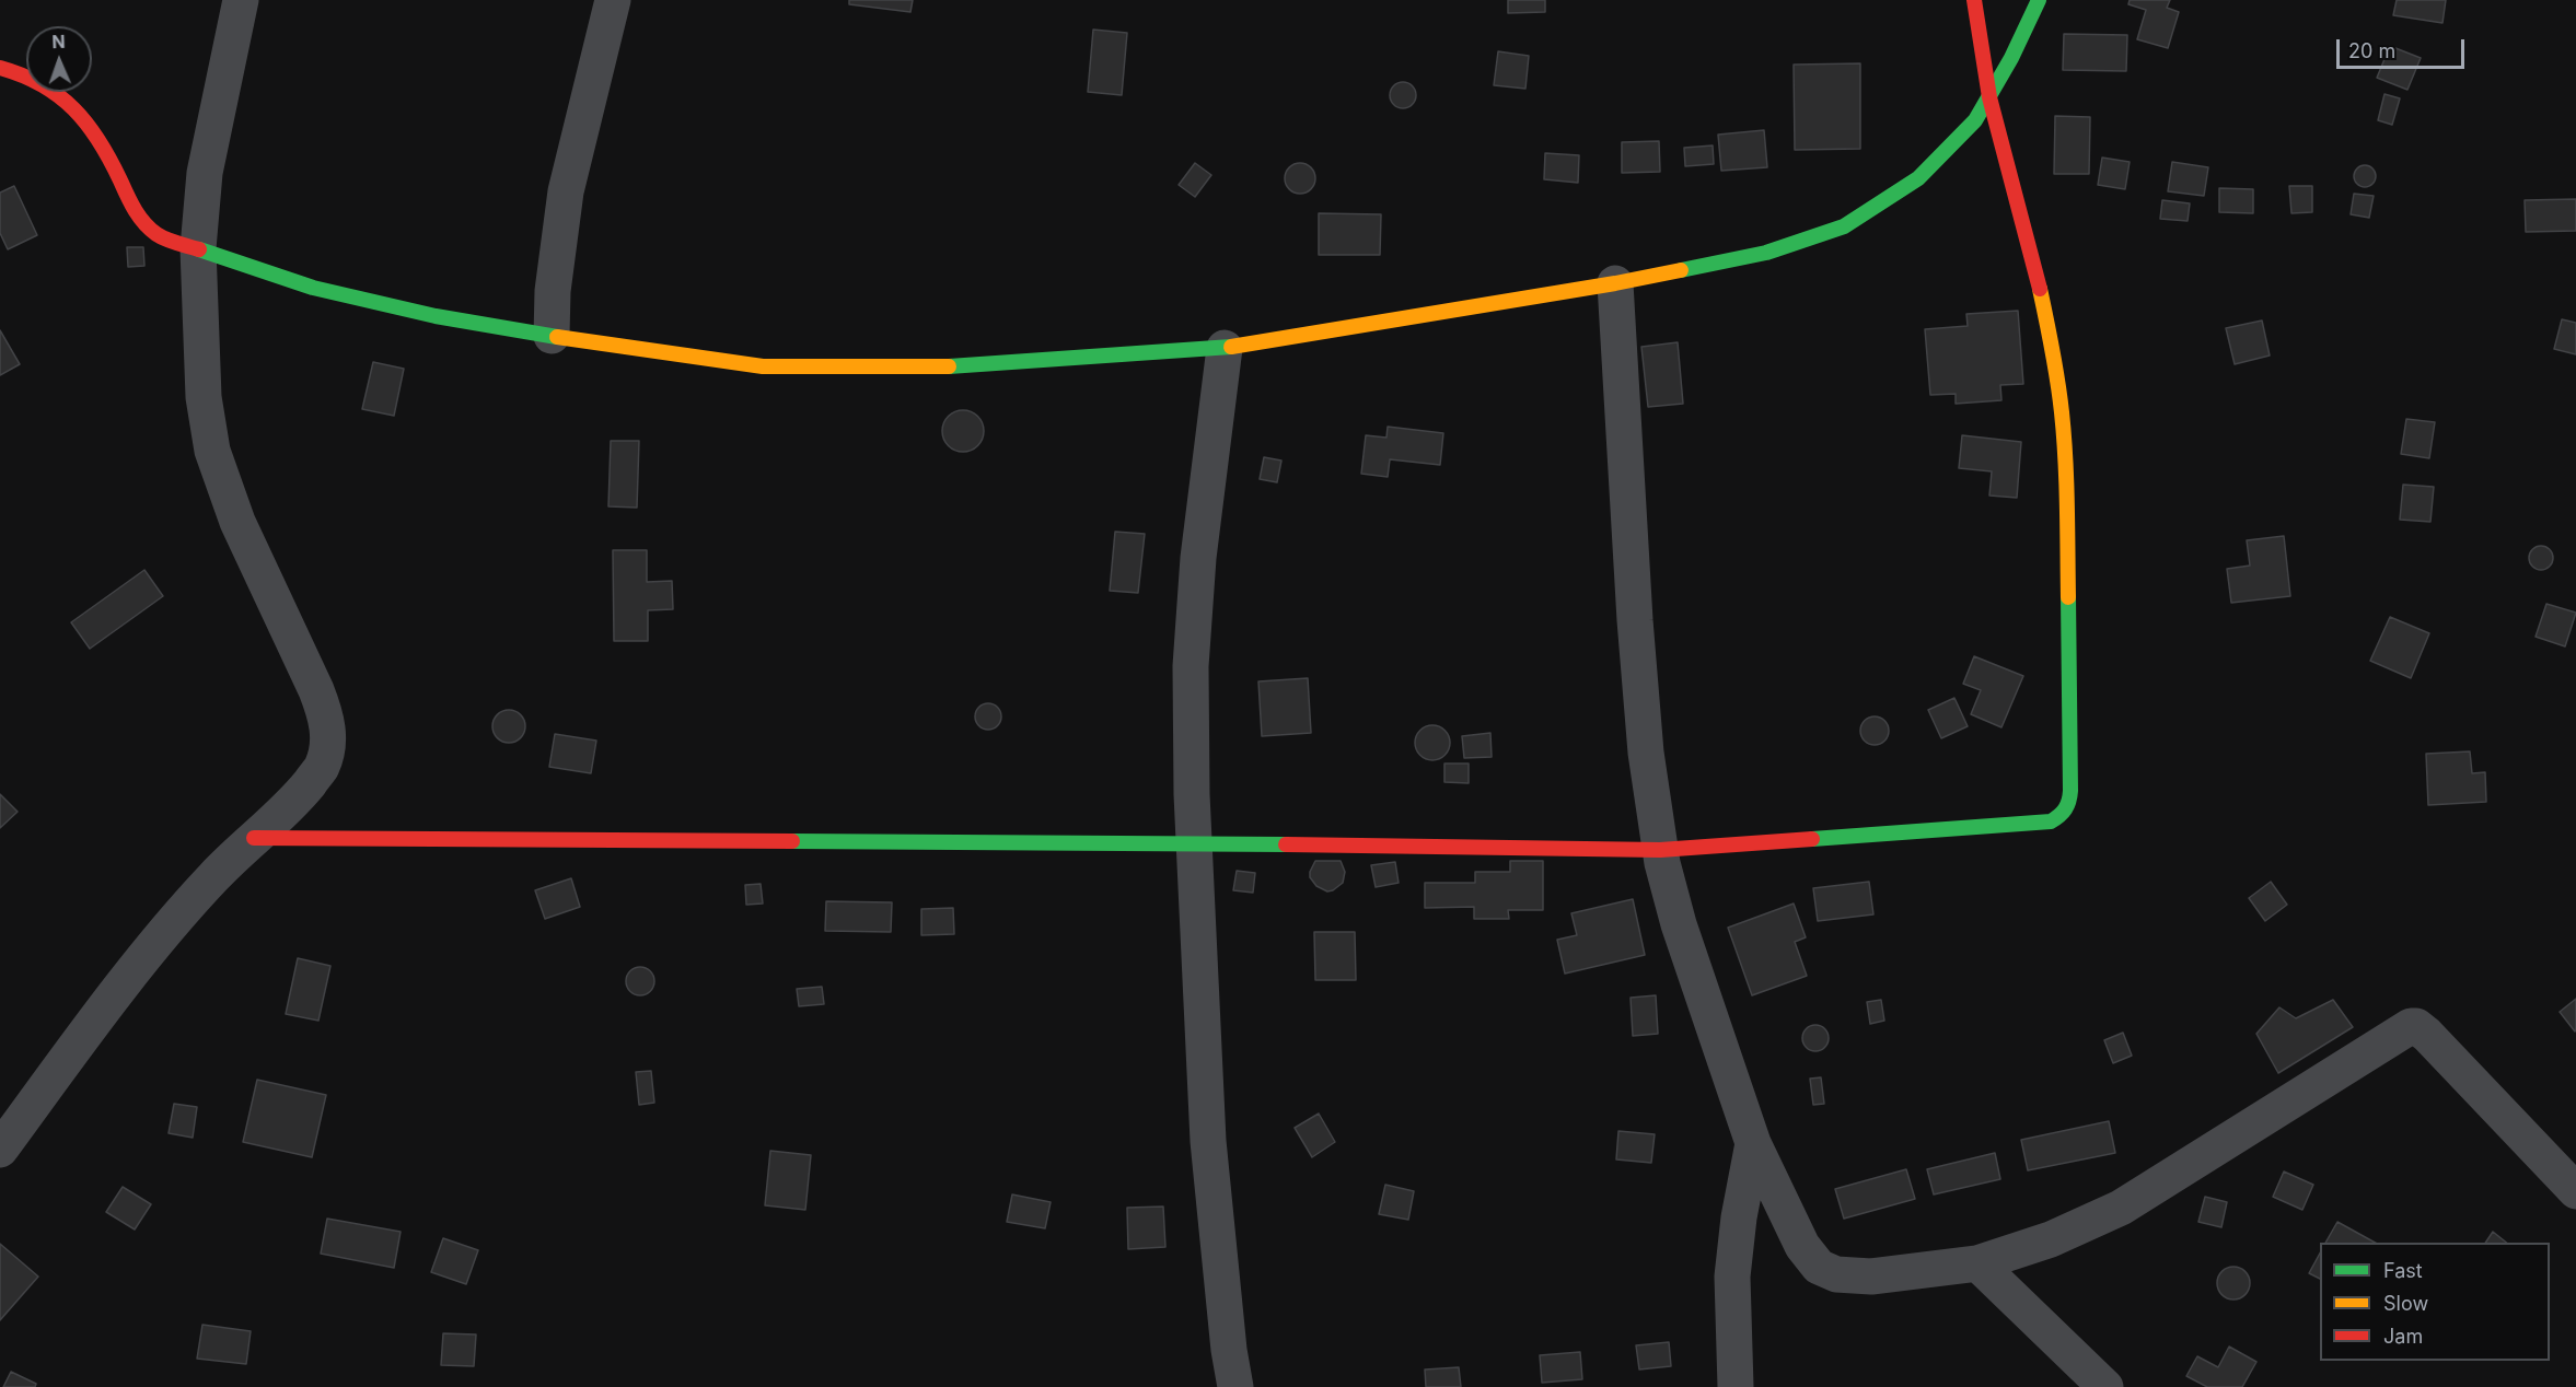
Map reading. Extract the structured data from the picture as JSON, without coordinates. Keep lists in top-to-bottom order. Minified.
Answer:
{"legend":["Fast","Slow","Jam"],"scale_bar":"20 m","north":"top"}
